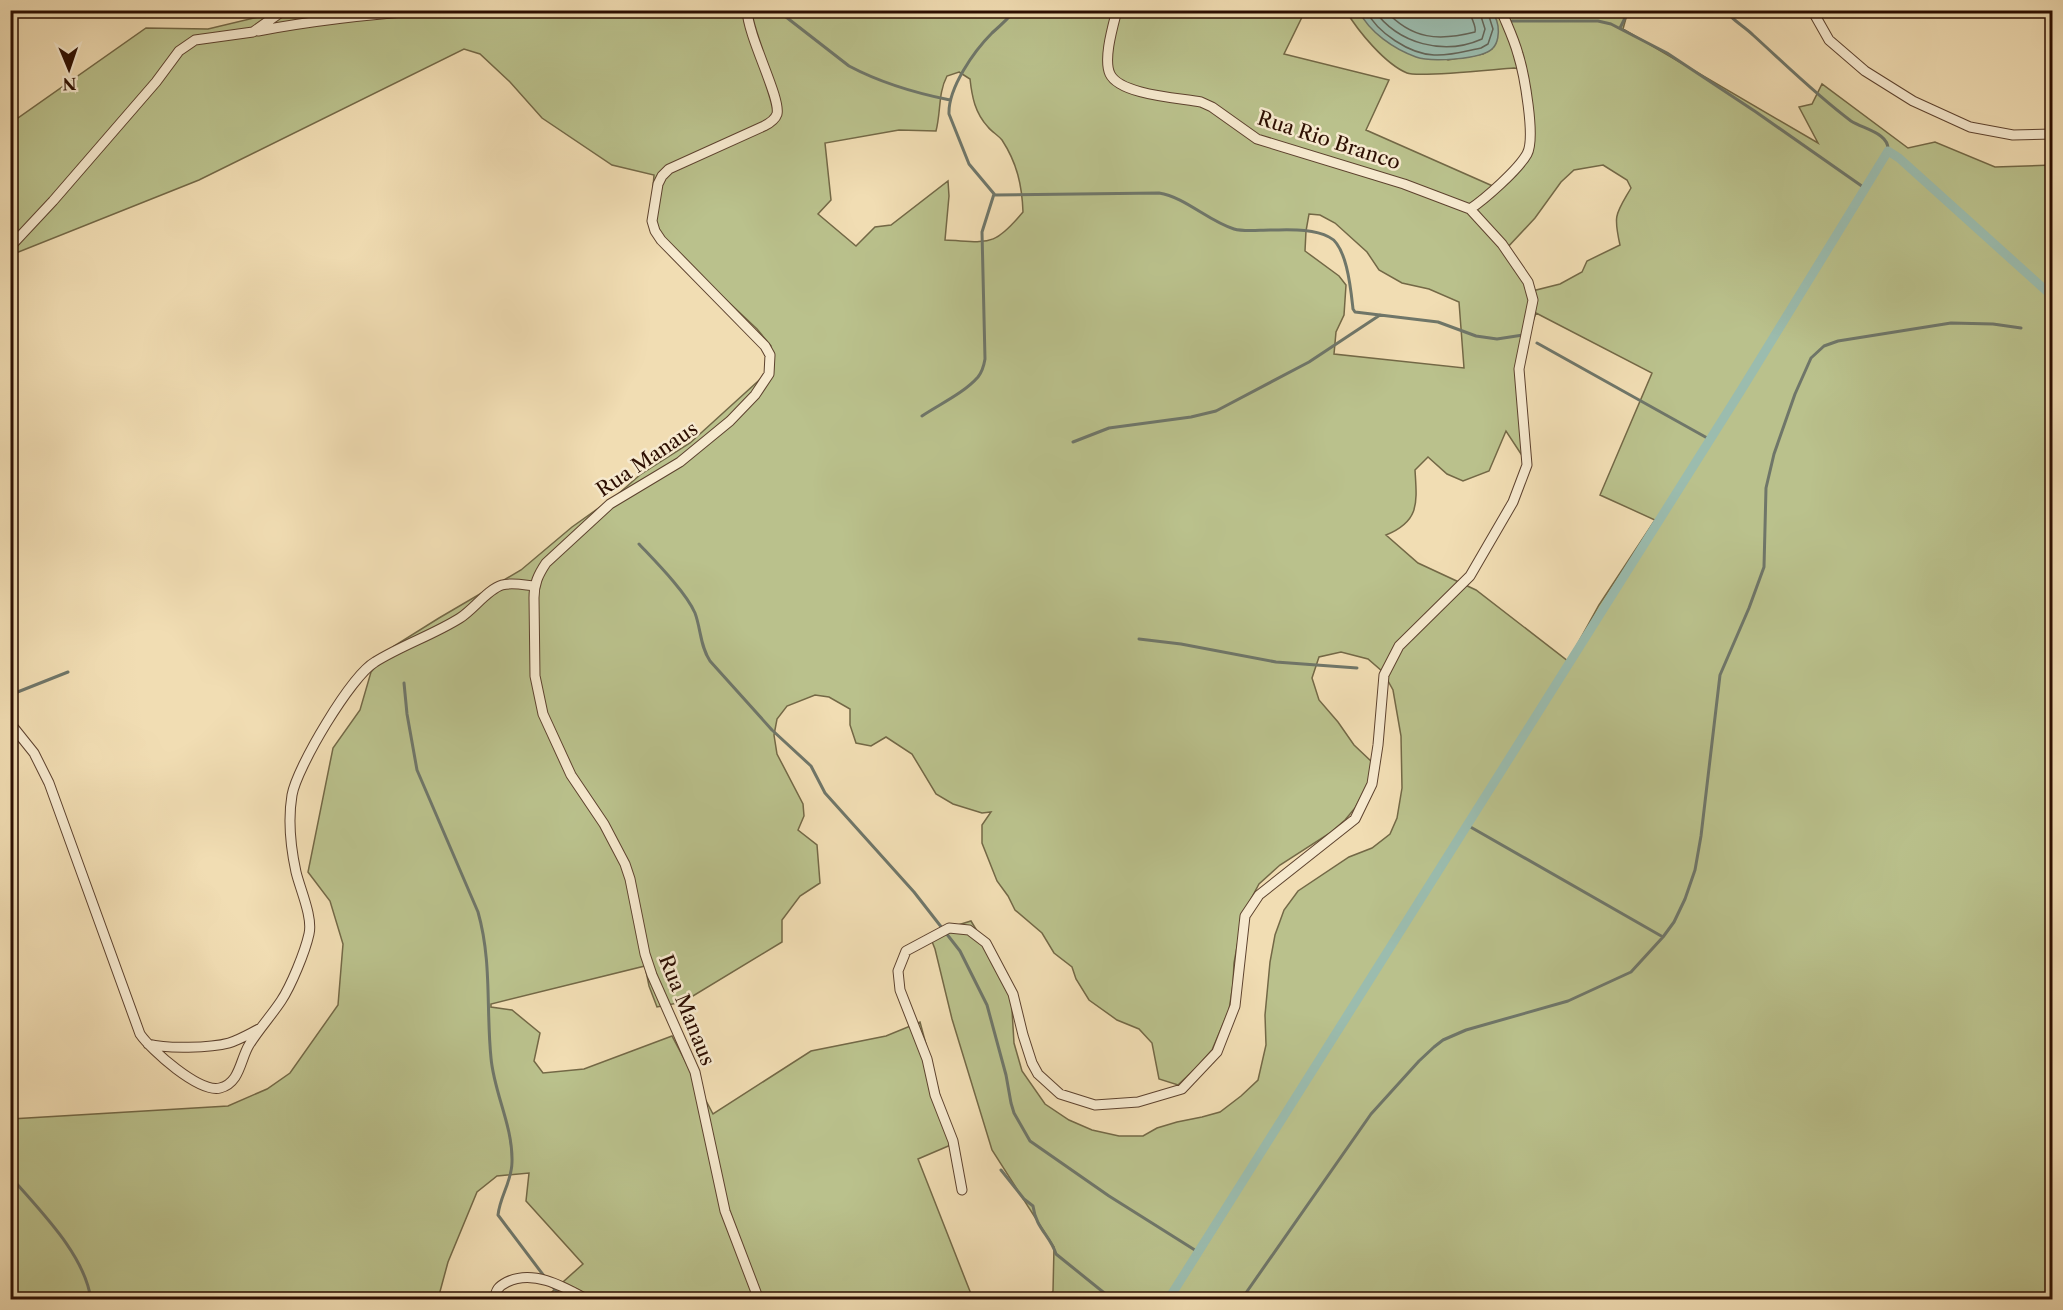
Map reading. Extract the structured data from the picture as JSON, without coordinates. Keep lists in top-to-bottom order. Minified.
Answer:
{"streets":{"street":["Rua Rio Branco","Rua Manaus"]},"north":"bottom"}
